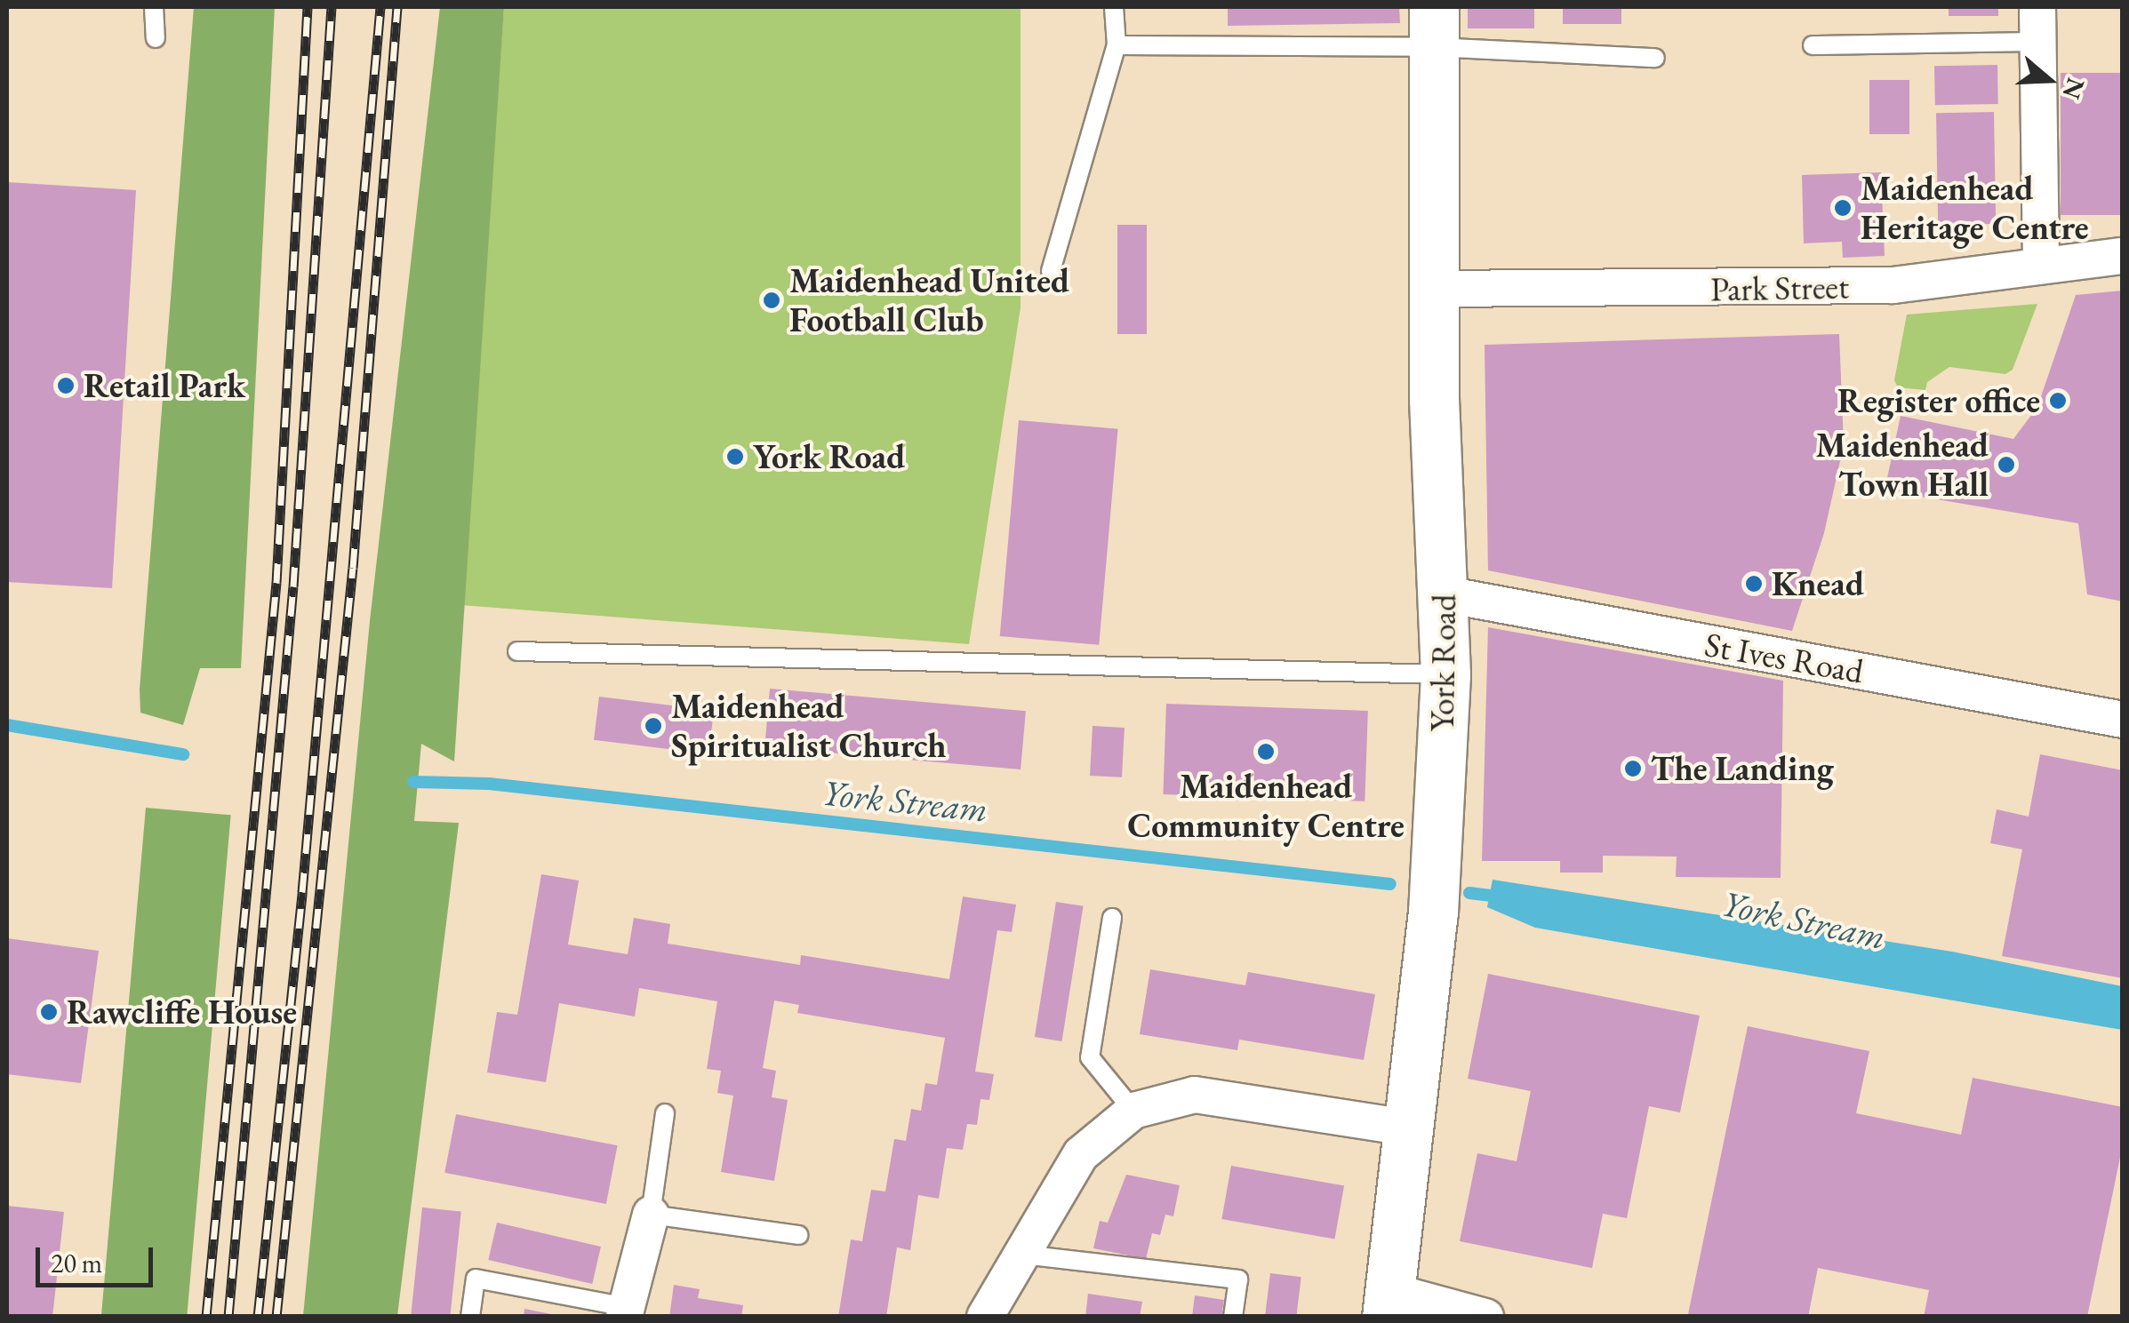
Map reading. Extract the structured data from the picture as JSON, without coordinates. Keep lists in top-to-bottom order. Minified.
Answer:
{"streets":{"street":["Park Street","St Ives Road","York Road"]},"crossings":[["Park Street","York Road"],["St Ives Road","York Road"]],"water":["York Stream"],"places":["Maidenhead Heritage Centre","Maidenhead United Football Club","Retail Park","Register office","York Road","Maidenhead Town Hall","Knead","Maidenhead Spiritualist Church","Maidenhead Community Centre","The Landing","Rawcliffe House"],"scale_bar":"20 m","north":"right"}
